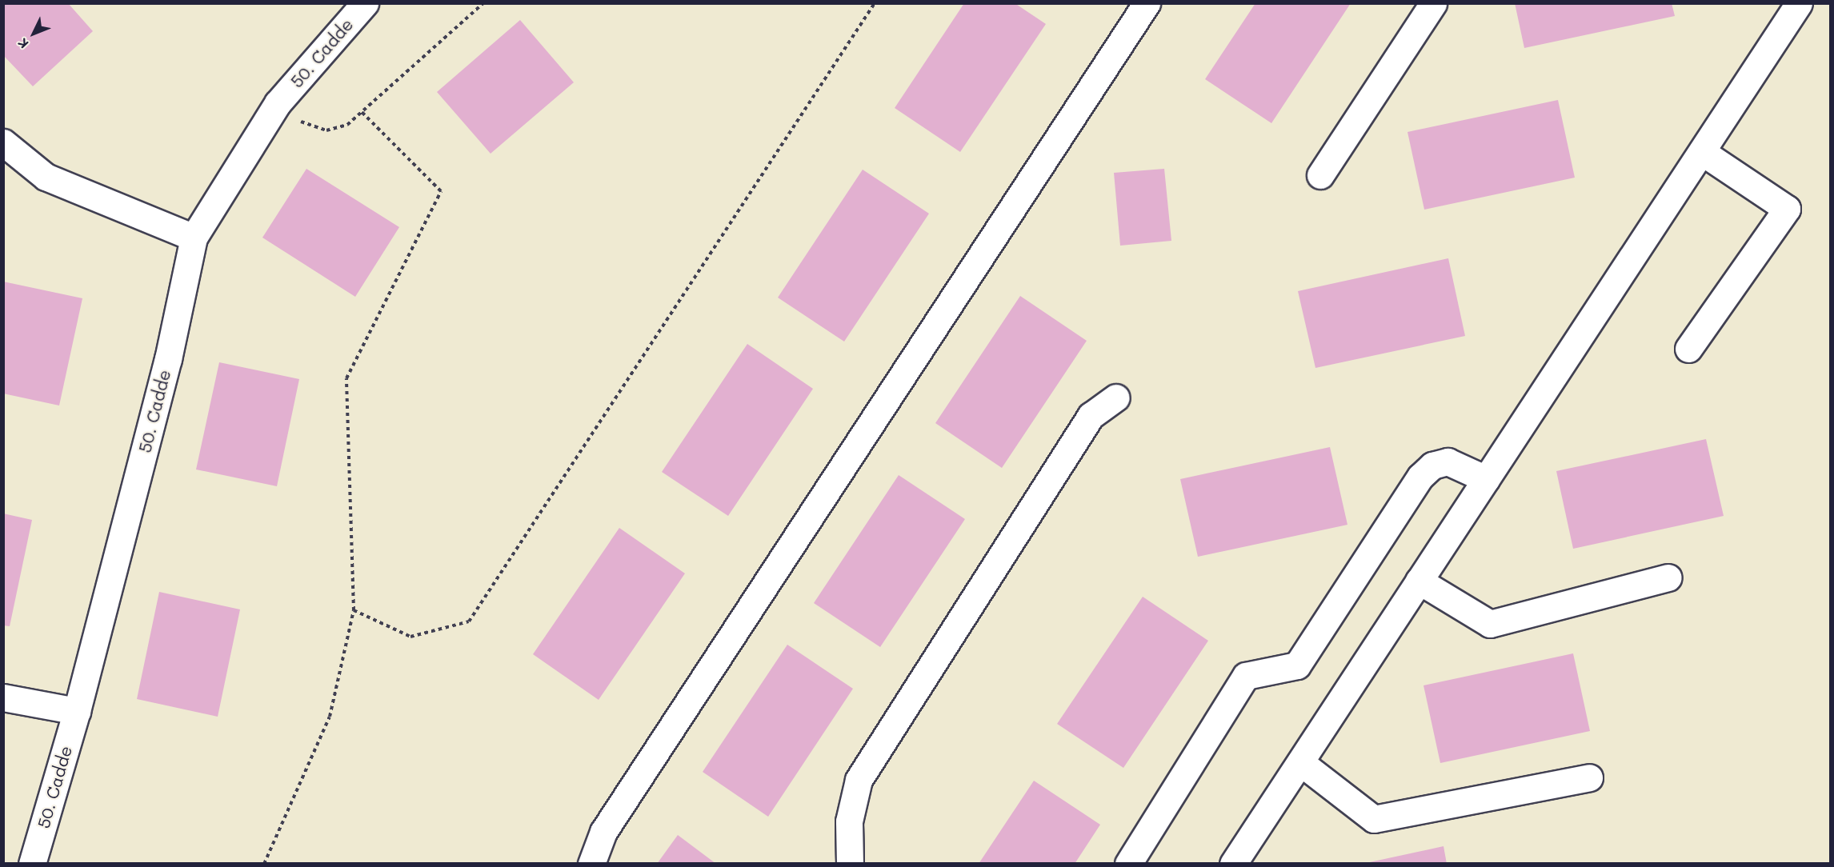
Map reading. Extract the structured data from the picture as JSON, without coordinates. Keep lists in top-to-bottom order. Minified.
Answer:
{"streets":{"street":["50. Cadde"]},"north":"bottom left"}
